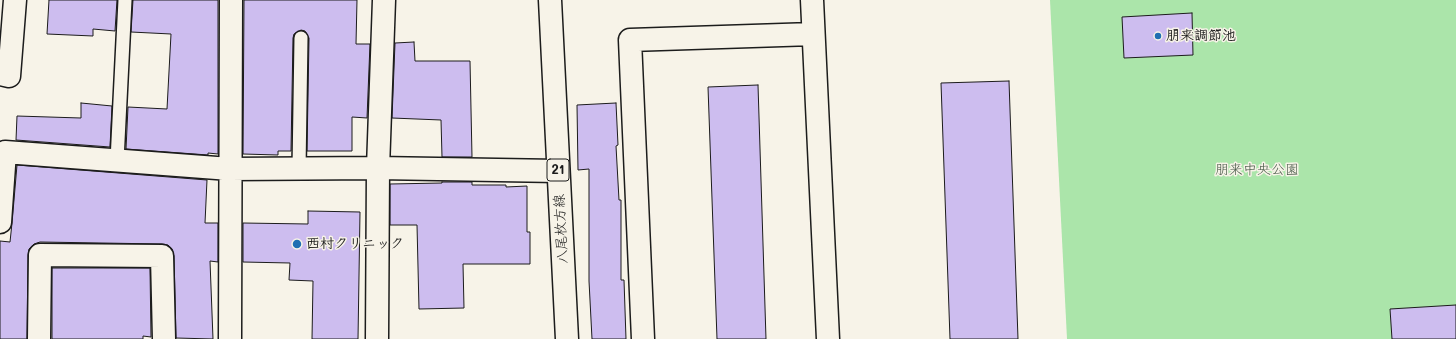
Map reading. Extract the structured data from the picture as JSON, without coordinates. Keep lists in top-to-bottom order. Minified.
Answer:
{"streets":{"street":["21","八尾枚方線"]},"parks":["朋来中央公園"],"places":["朋来調節池","西村クリニック"]}
